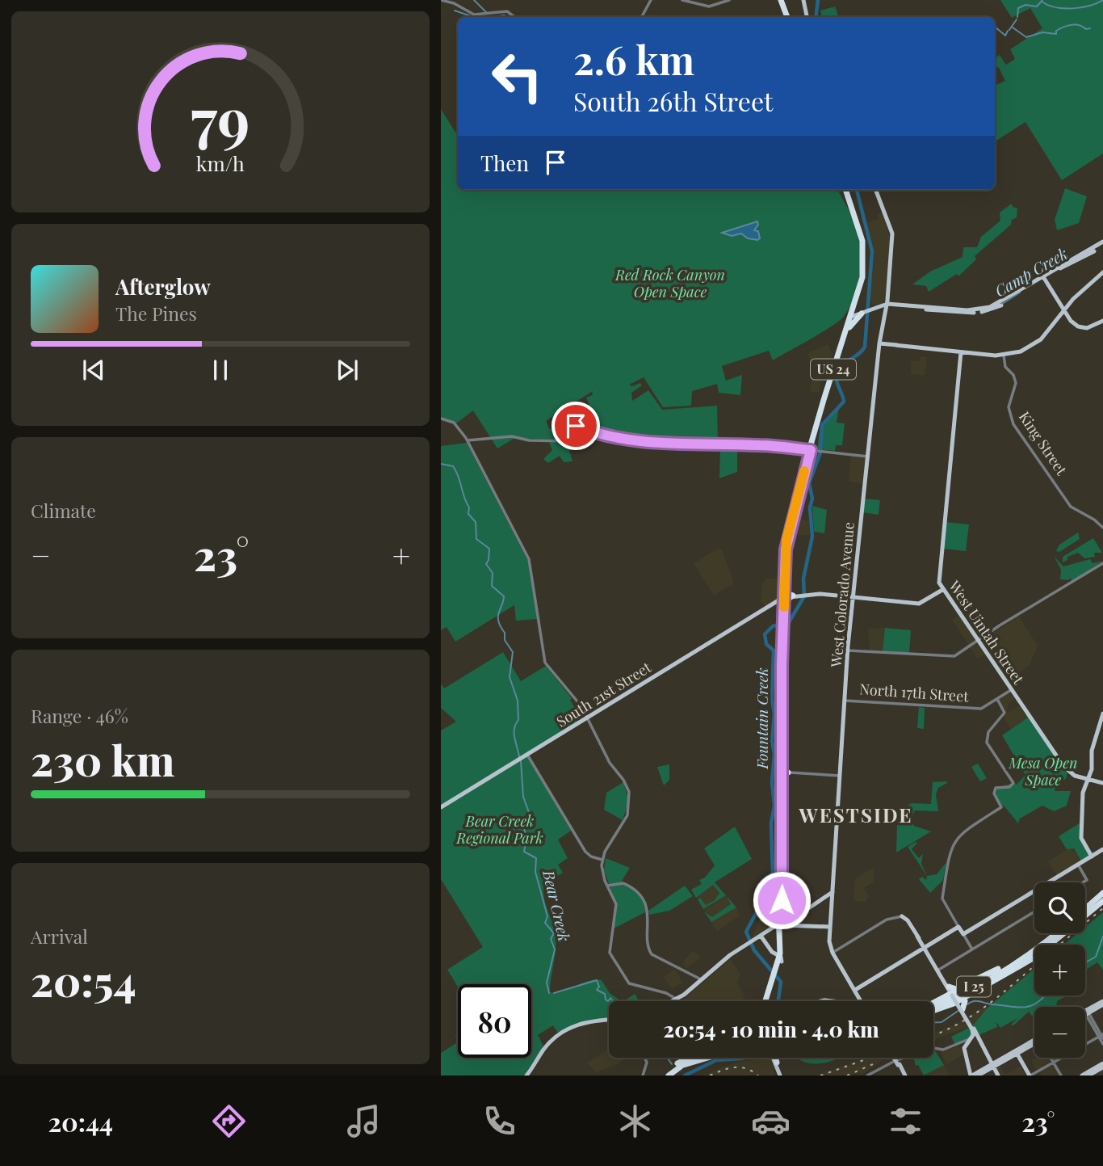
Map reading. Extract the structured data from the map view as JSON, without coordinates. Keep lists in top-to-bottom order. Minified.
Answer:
{"streets":{"highway":["US 24","I 25"],"main road":["West Colorado Avenue","West Uintah Street","South 21st Street"],"street":["King Street","North 17th Street"]},"crossings":[["US 24","South 21st Street"],["West Colorado Avenue","North 17th Street"],["West Colorado Avenue","South 21st Street"],["West Uintah Street","North 17th Street"],["West Uintah Street","South 21st Street"]],"districts":["WESTSIDE"],"water":["Camp Creek","Fountain Creek","Bear Creek"],"parks":["Red Rock Canyon Open Space","Mesa Open Space","Bear Creek Regional Park"],"page":{"turn":["2.6 km","South 26th Street"],"then":"Then","song":["Afterglow","The Pines"],"tile":["Climate",["Range · 46%","230 km"],["Arrival","20:54"]],"heat":["−","23°","+"],"map_buttons":["+","−"],"limit":"80","trip":"20:54 · 10 min · 4.0 km","tabs":["20:44","23°"],"gauge":["79","km/h"]}}
